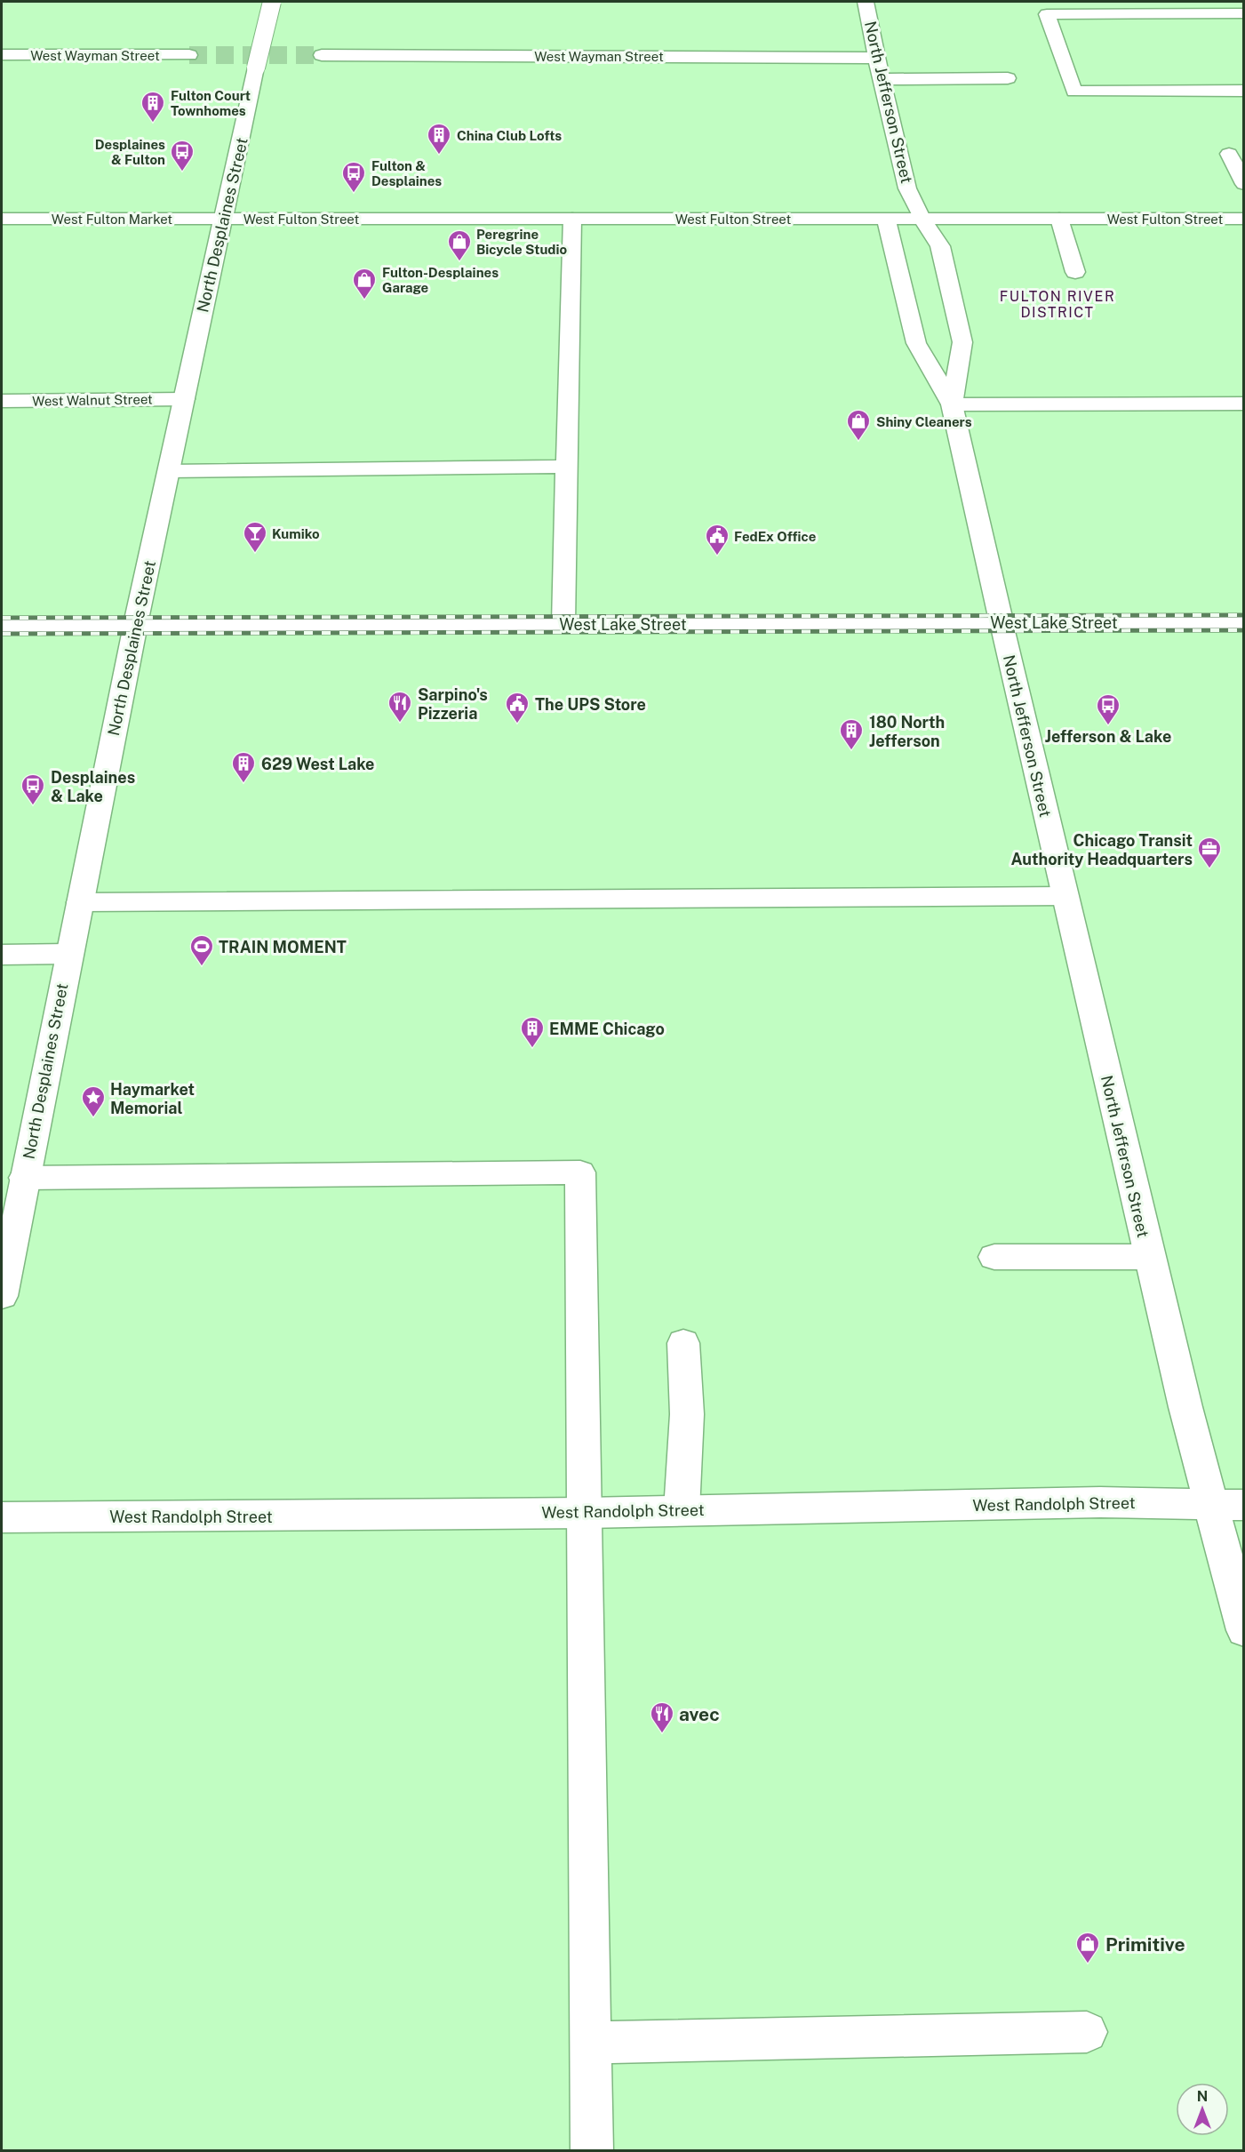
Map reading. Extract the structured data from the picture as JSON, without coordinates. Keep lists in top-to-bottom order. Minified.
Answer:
{"streets":{"main road":["West Wayman Street","North Jefferson Street","West Fulton Market","West Fulton Street","North Desplaines Street","West Walnut Street","West Lake Street","West Randolph Street"]},"crossings":[["West Wayman Street","North Jefferson Street"],["North Jefferson Street","West Fulton Street"],["North Jefferson Street","West Lake Street"],["North Jefferson Street","West Randolph Street"],["West Fulton Market","West Fulton Street"],["West Fulton Market","North Desplaines Street"],["West Fulton Street","North Desplaines Street"],["North Desplaines Street","West Walnut Street"],["North Desplaines Street","West Lake Street"]],"districts":["FULTON RIVER DISTRICT"],"places":{"building":["Fulton Court Townhomes","China Club Lofts","180 North Jefferson","629 West Lake","EMME Chicago"],"bus stop":["Desplaines & Fulton","Fulton & Desplaines","Jefferson & Lake","Desplaines & Lake"],"shop":["Peregrine Bicycle Studio","Fulton-Desplaines Garage","Shiny Cleaners","Primitive"],"bar":["Kumiko"],"public building":["FedEx Office","The UPS Store"],"restaurant":["Sarpino's Pizzeria","avec"],"office":["Chicago Transit Authority Headquarters"],"sports":["TRAIN MOMENT"],"place":["Haymarket Memorial"]},"north":"top"}
